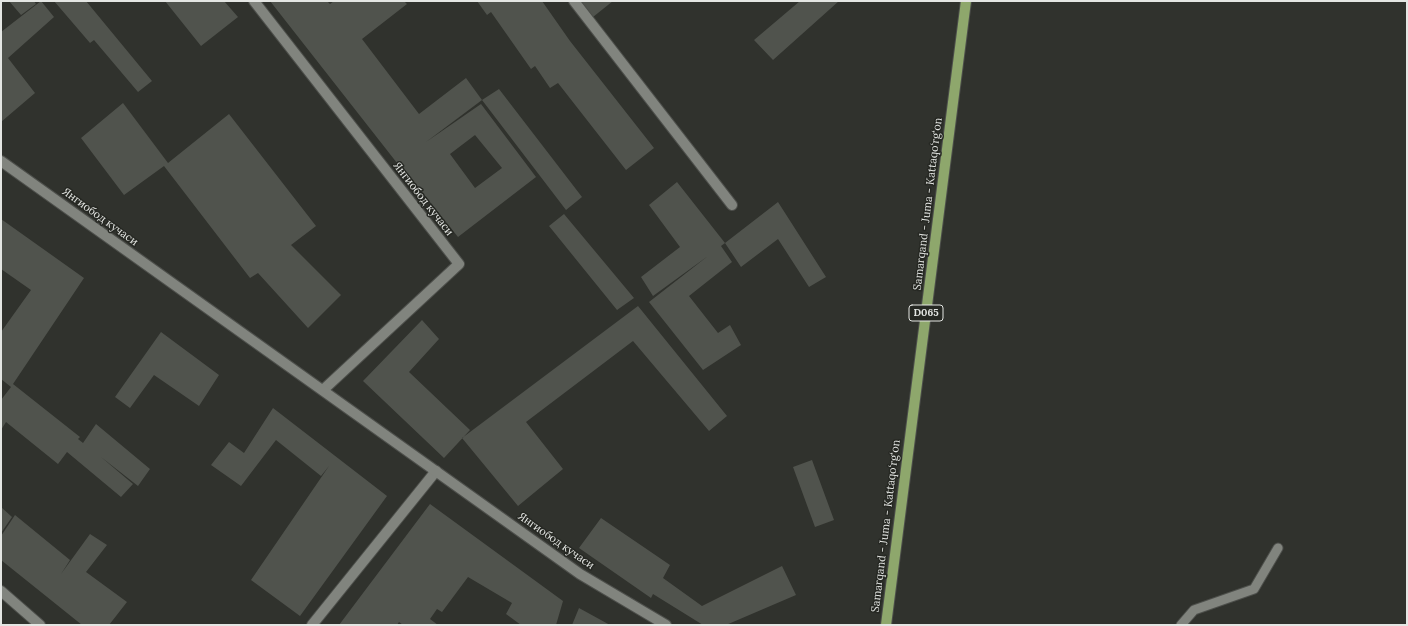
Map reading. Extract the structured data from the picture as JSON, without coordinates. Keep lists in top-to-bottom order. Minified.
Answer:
{"streets":{"main road":["Samarqand - Juma - Kattaqo‘rg‘on","D065"],"street":["Янгиобод кучаси"]}}
